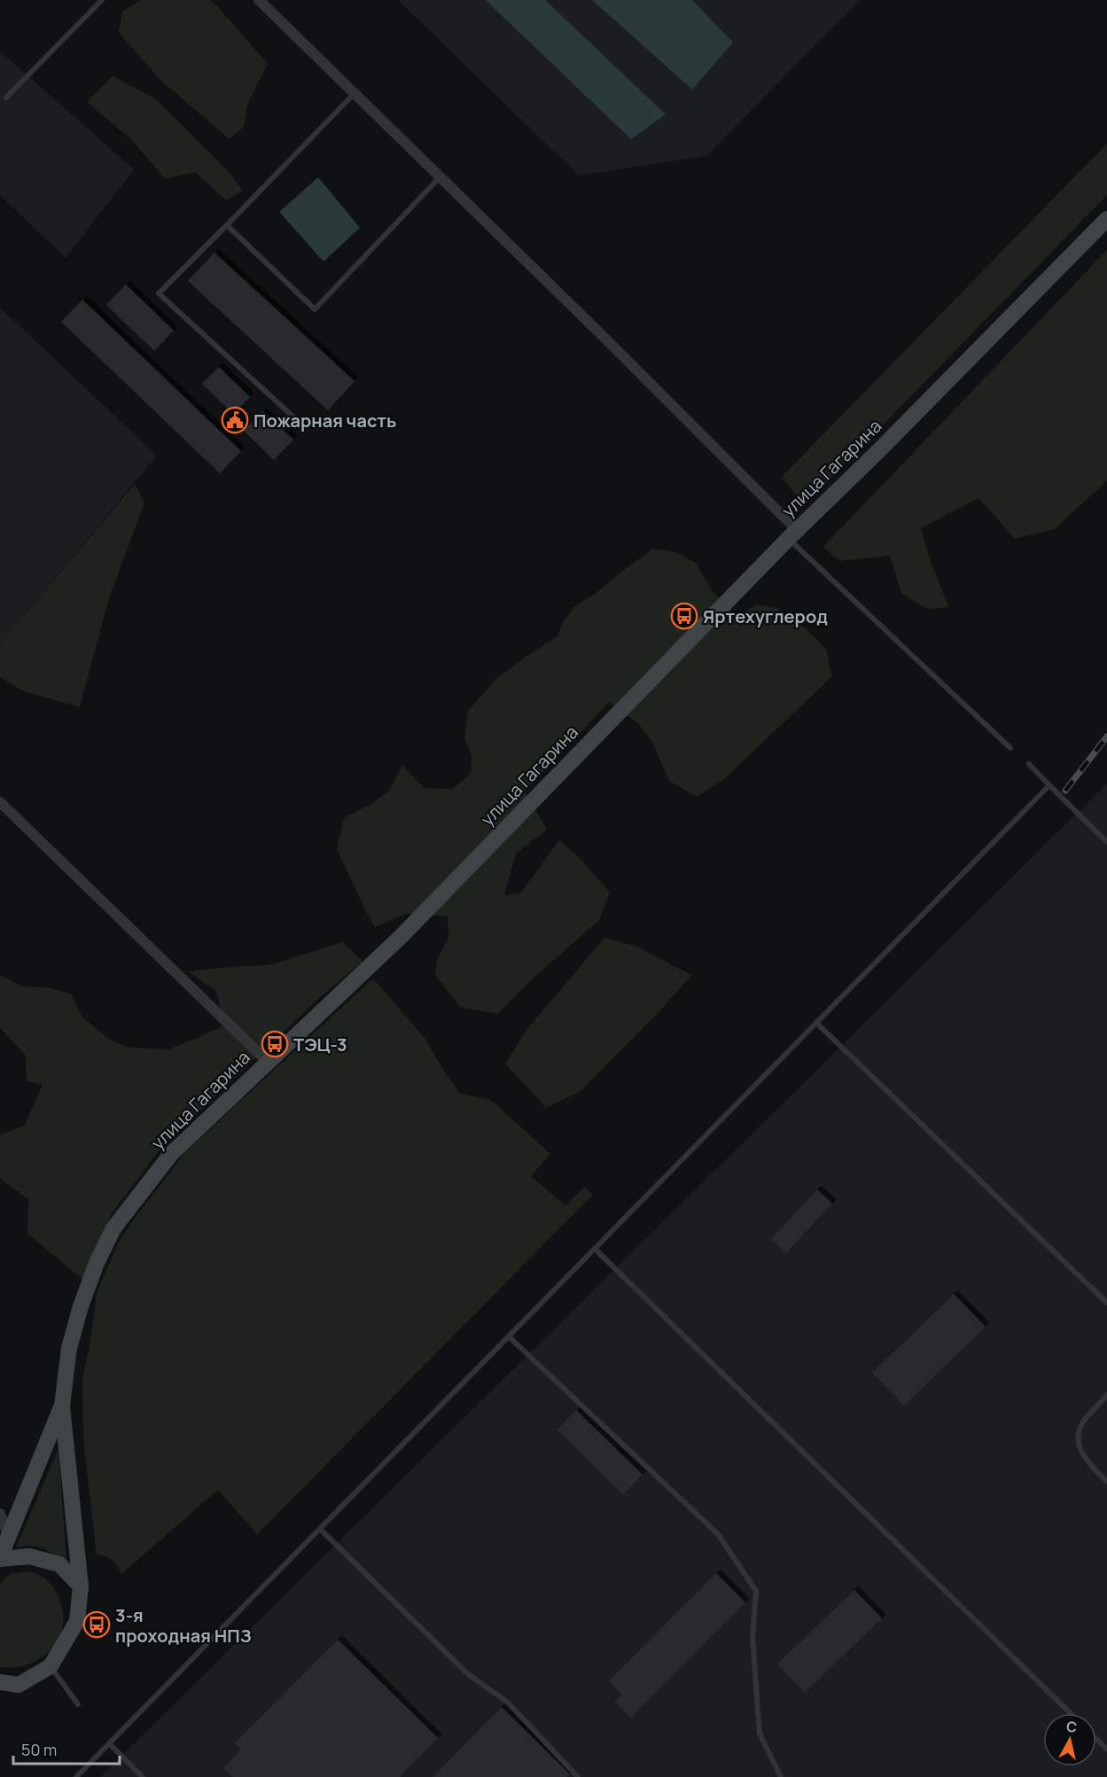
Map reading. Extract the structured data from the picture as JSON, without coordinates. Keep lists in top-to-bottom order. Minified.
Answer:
{"streets":{"main road":["улица Гагарина"]},"places":{"public building":["Пожарная часть"],"bus stop":["Яртехуглерод","ТЭЦ-3","3-я проходная НПЗ"]},"scale_bar":"50 m","north":"top"}
